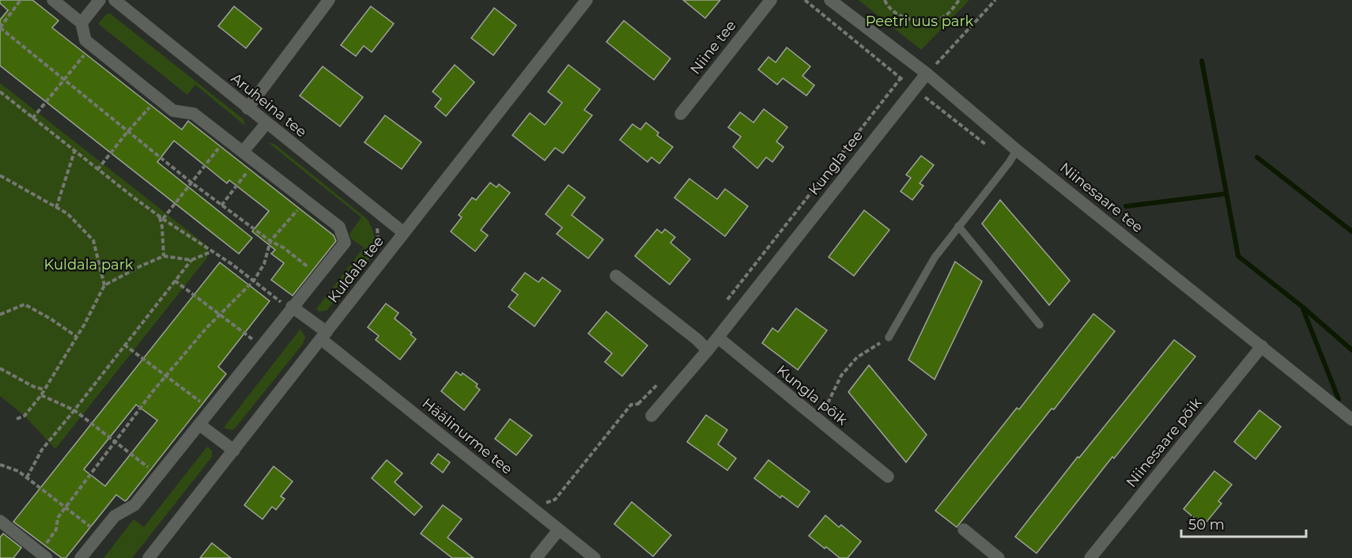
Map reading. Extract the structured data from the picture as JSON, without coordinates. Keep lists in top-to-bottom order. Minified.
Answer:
{"streets":{"street":["Niine tee","Aruheina tee","Kungla tee","Niinesaare tee","Kuldala tee","Kungla põik","Häälinurme tee","Niinesaare põik"]},"crossings":[["Aruheina tee","Kuldala tee"],["Kungla tee","Niinesaare tee"],["Kungla tee","Kungla põik"],["Niinesaare tee","Niinesaare põik"],["Kuldala tee","Häälinurme tee"]],"parks":["Peetri uus park","Kuldala park"],"scale_bar":"50 m"}
